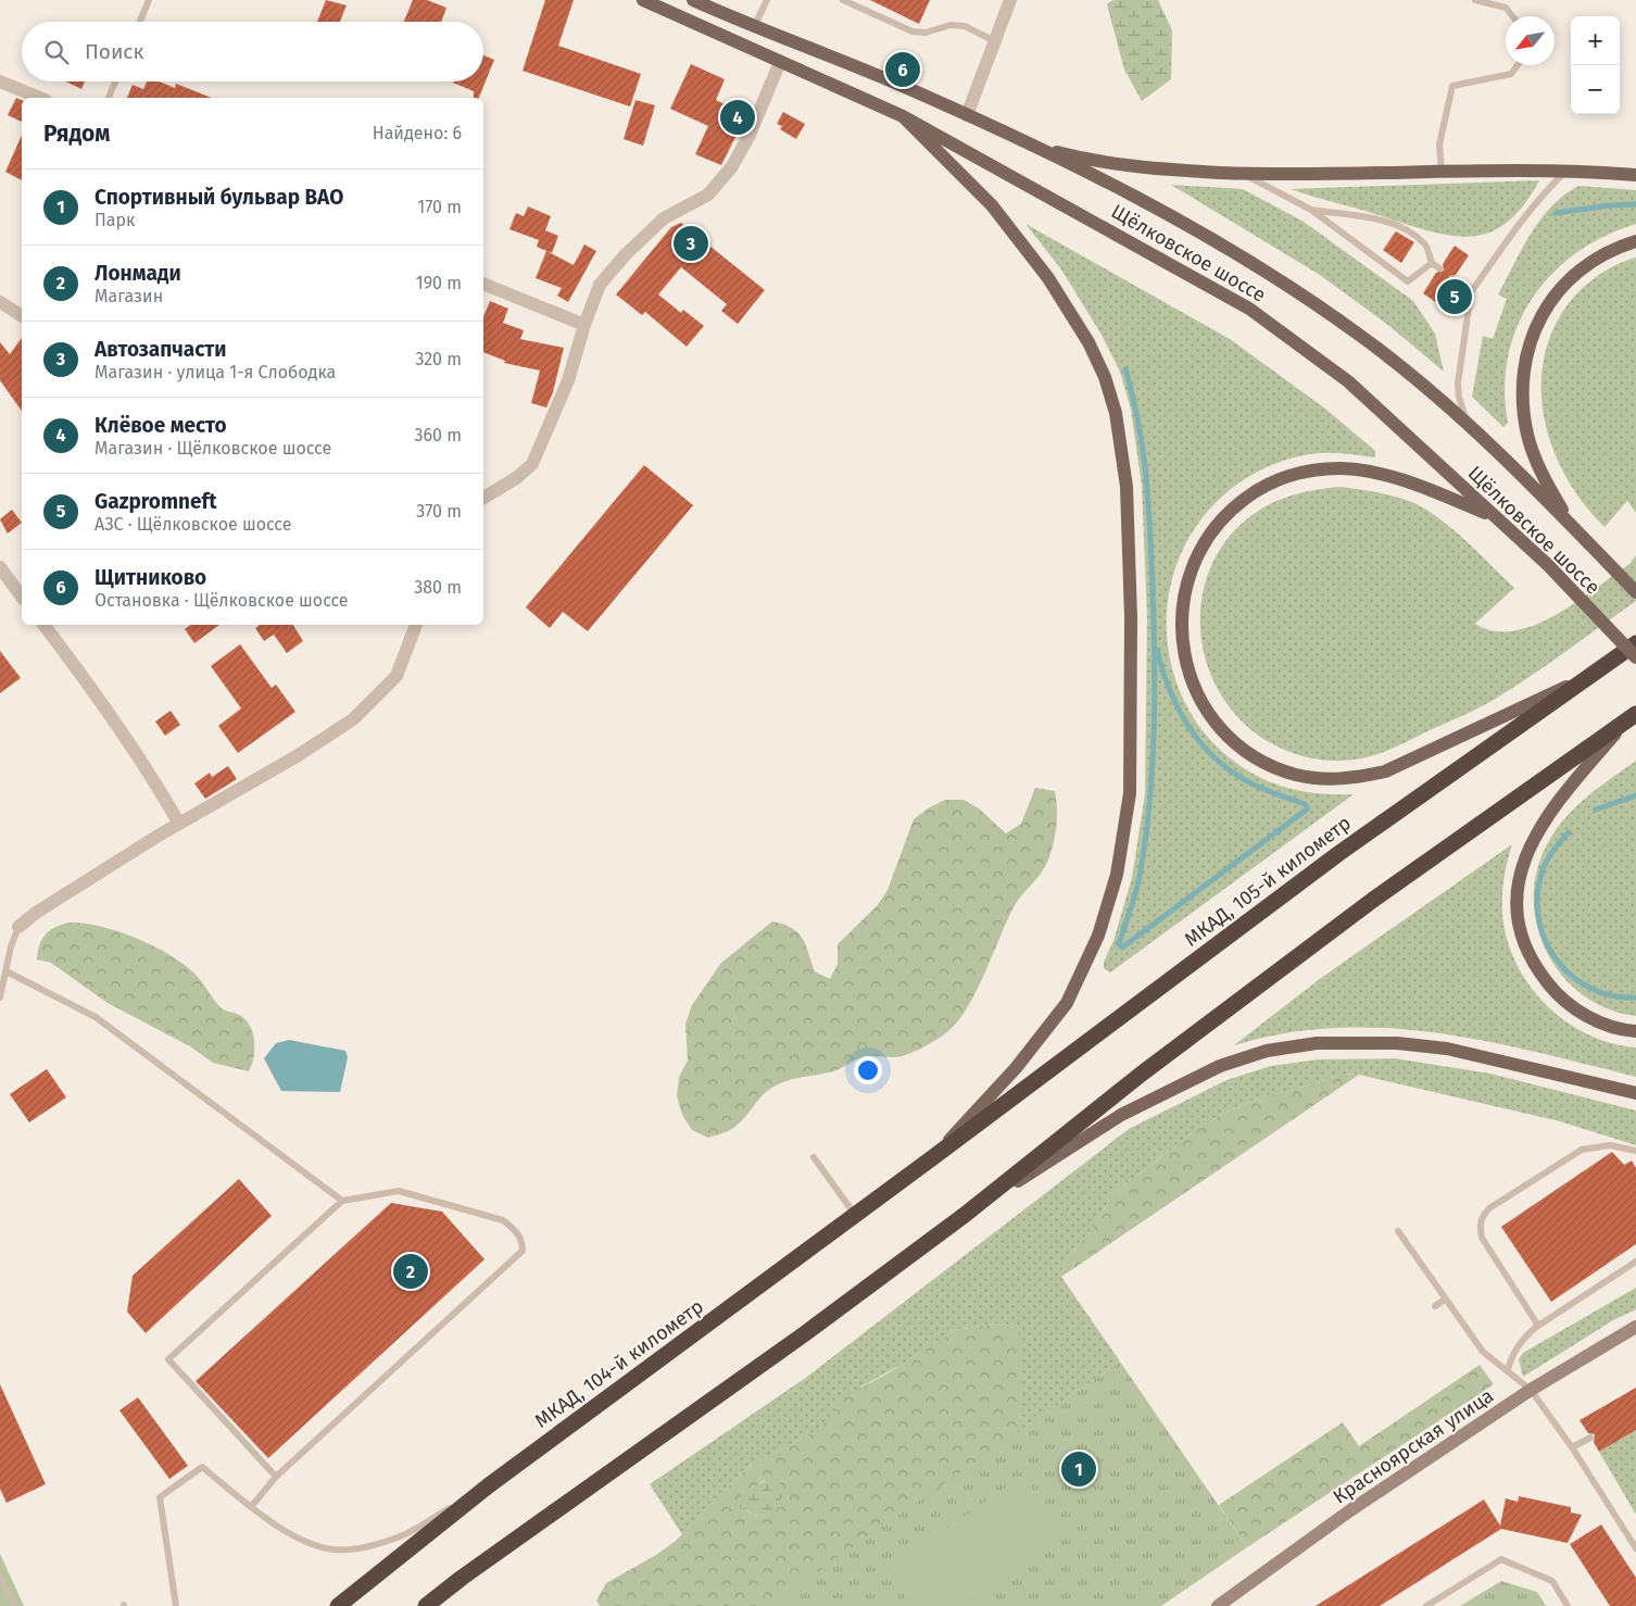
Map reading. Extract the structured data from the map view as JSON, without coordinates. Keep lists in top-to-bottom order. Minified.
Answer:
{"streets":{"highway":["МКАД, 105-й километр","МКАД, 104-й километр"],"main road":["Щёлковское шоссе"],"street":["Красноярская улица"]},"crossings":[["МКАД, 105-й километр","МКАД, 104-й километр"]],"north":"bottom left","page":{"map_buttons":["+","−"],"search":"Поиск","pins":["6","4","3","5","2","1"],"heading":["Рядом","Найдено: 6"],"list":[{"mark":"1","name":"Спортивный бульвар ВАО","note":"Парк","value":"170 m"},{"mark":"2","name":"Лонмади","note":"Магазин","value":"190 m"},{"mark":"3","name":"Автозапчасти","note":"Магазин · улица 1-я Слободка","value":"320 m"},{"mark":"4","name":"Клёвое место","note":"Магазин · Щёлковское шоссе","value":"360 m"},{"mark":"5","name":"Gazpromneft","note":"АЗС · Щёлковское шоссе","value":"370 m"},{"mark":"6","name":"Щитниково","note":"Остановка · Щёлковское шоссе","value":"380 m"}]}}
